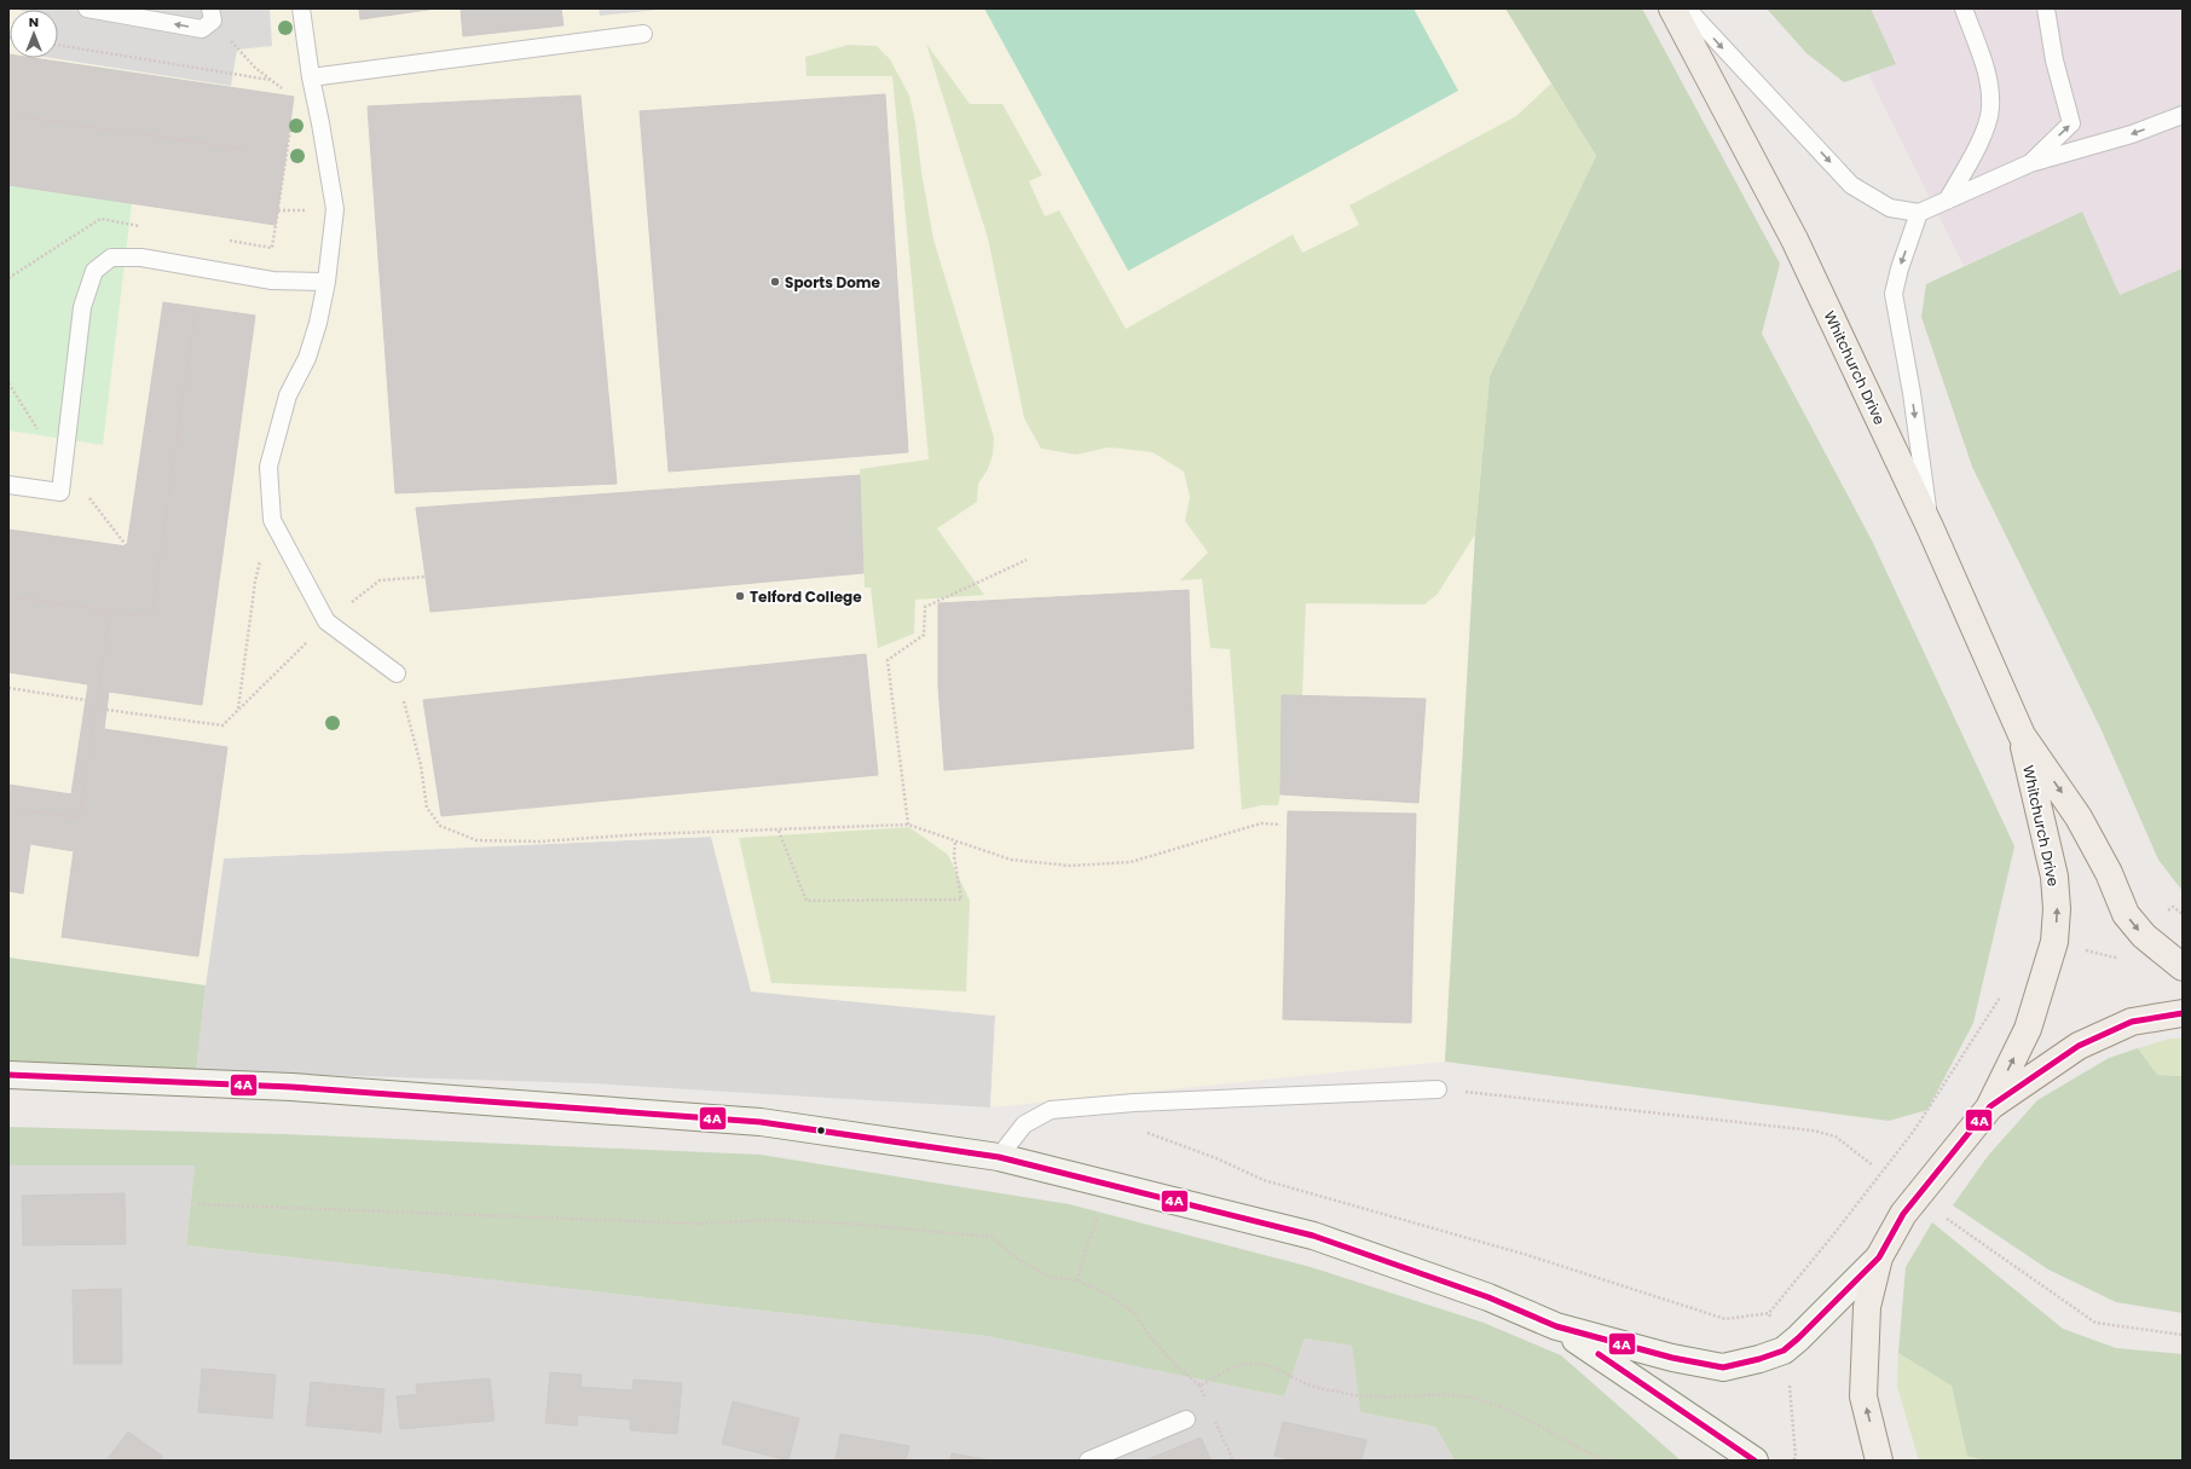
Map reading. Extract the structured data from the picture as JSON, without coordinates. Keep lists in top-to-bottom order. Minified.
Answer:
{"streets":{"main road":["Whitchurch Drive"]},"places":["Sports Dome","Telford College"],"lines":["transit line 4A"],"north":"top"}
